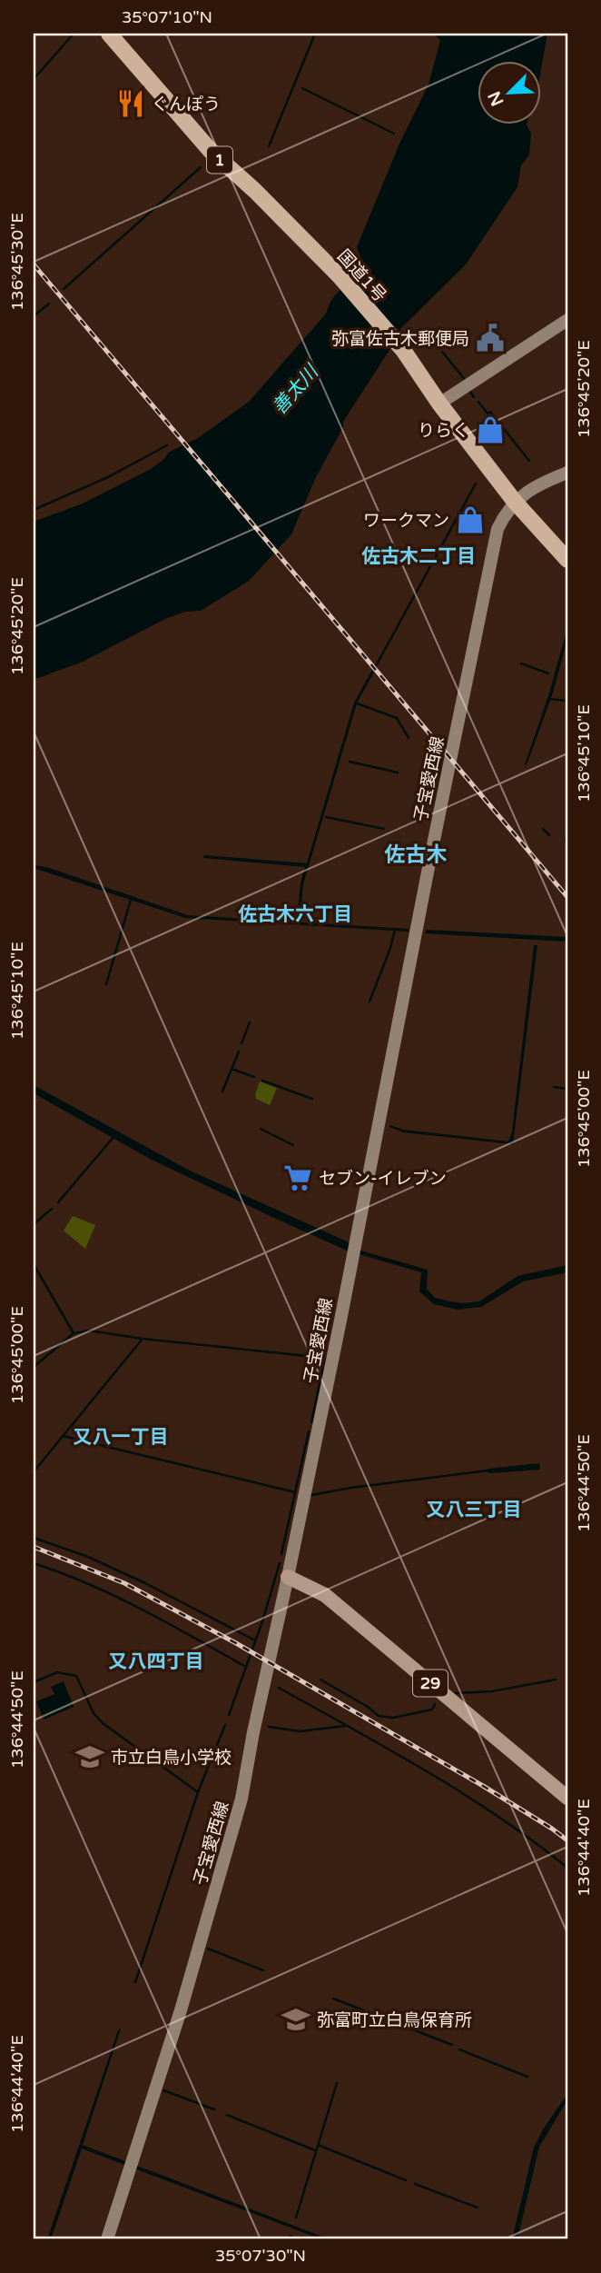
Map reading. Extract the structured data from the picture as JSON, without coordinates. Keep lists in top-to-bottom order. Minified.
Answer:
{"streets":{"highway":["1","国道1号"],"main road":["子宝愛西線","29"]},"crossings":[["国道1号","子宝愛西線"],["子宝愛西線","29"]],"districts":["佐古木二丁目","佐古木","佐古木六丁目","又八一丁目","又八三丁目","又八四丁目"],"water":["善太川"],"places":{"restaurant":["ぐんぽう"],"public building":["弥富佐古木郵便局"],"shop":["りらく","ワークマン"],"supermarket":["セブン-イレブン"],"school or university":["市立白鳥小学校","弥富町立白鳥保育所"]},"north":"bottom left","coordinates":["35°07'10\"N","136°45'30\"E","136°45'20\"E","136°45'10\"E","136°45'00\"E","136°44'50\"E","136°44'40\"E","35°07'30\"N"]}
